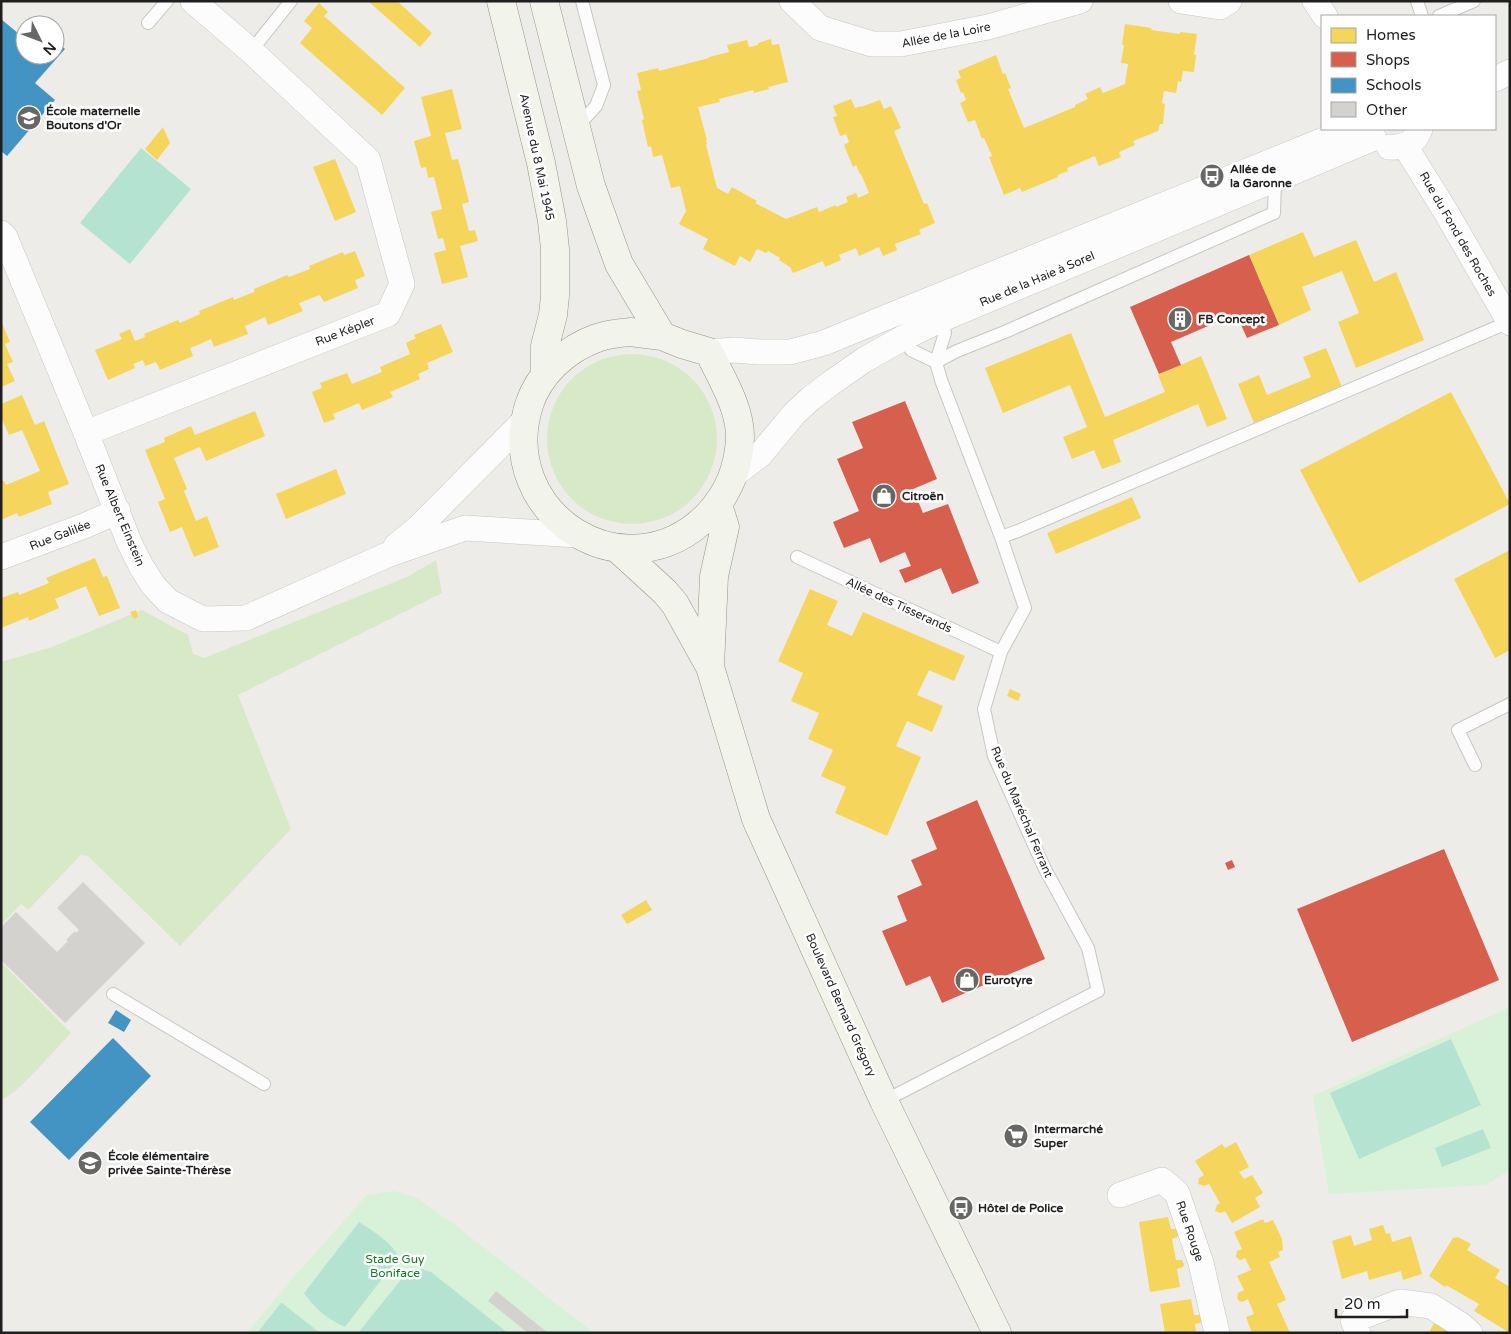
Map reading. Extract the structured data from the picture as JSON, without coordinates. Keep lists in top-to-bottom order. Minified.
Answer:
{"streets":{"street":["Allée de la Loire","Avenue du 8 Mai 1945","Rue du Fond des Roches","Rue de la Haie à Sorel","Rue Képler","Rue Albert Einstein","Rue Galilée","Boulevard Bernard Grégory","Rue Rouge"],"lane":["Allée des Tisserands","Rue du Maréchal Ferrant"]},"crossings":[["Rue Képler","Rue Albert Einstein"],["Rue Albert Einstein","Rue Galilée"],["Allée des Tisserands","Rue du Maréchal Ferrant"],["Rue du Maréchal Ferrant","Boulevard Bernard Grégory"]],"parks":["Stade Guy Boniface"],"places":{"school or university":["École maternelle Boutons d'Or","École élémentaire privée Sainte-Thérèse"],"bus stop":["Allée de la Garonne","Hôtel de Police"],"building":["FB Concept"],"shop":["Citroën","Eurotyre"],"supermarket":["Intermarché Super"]},"legend":["Homes","Shops","Schools","Other"],"scale_bar":"20 m","north":"bottom right"}
